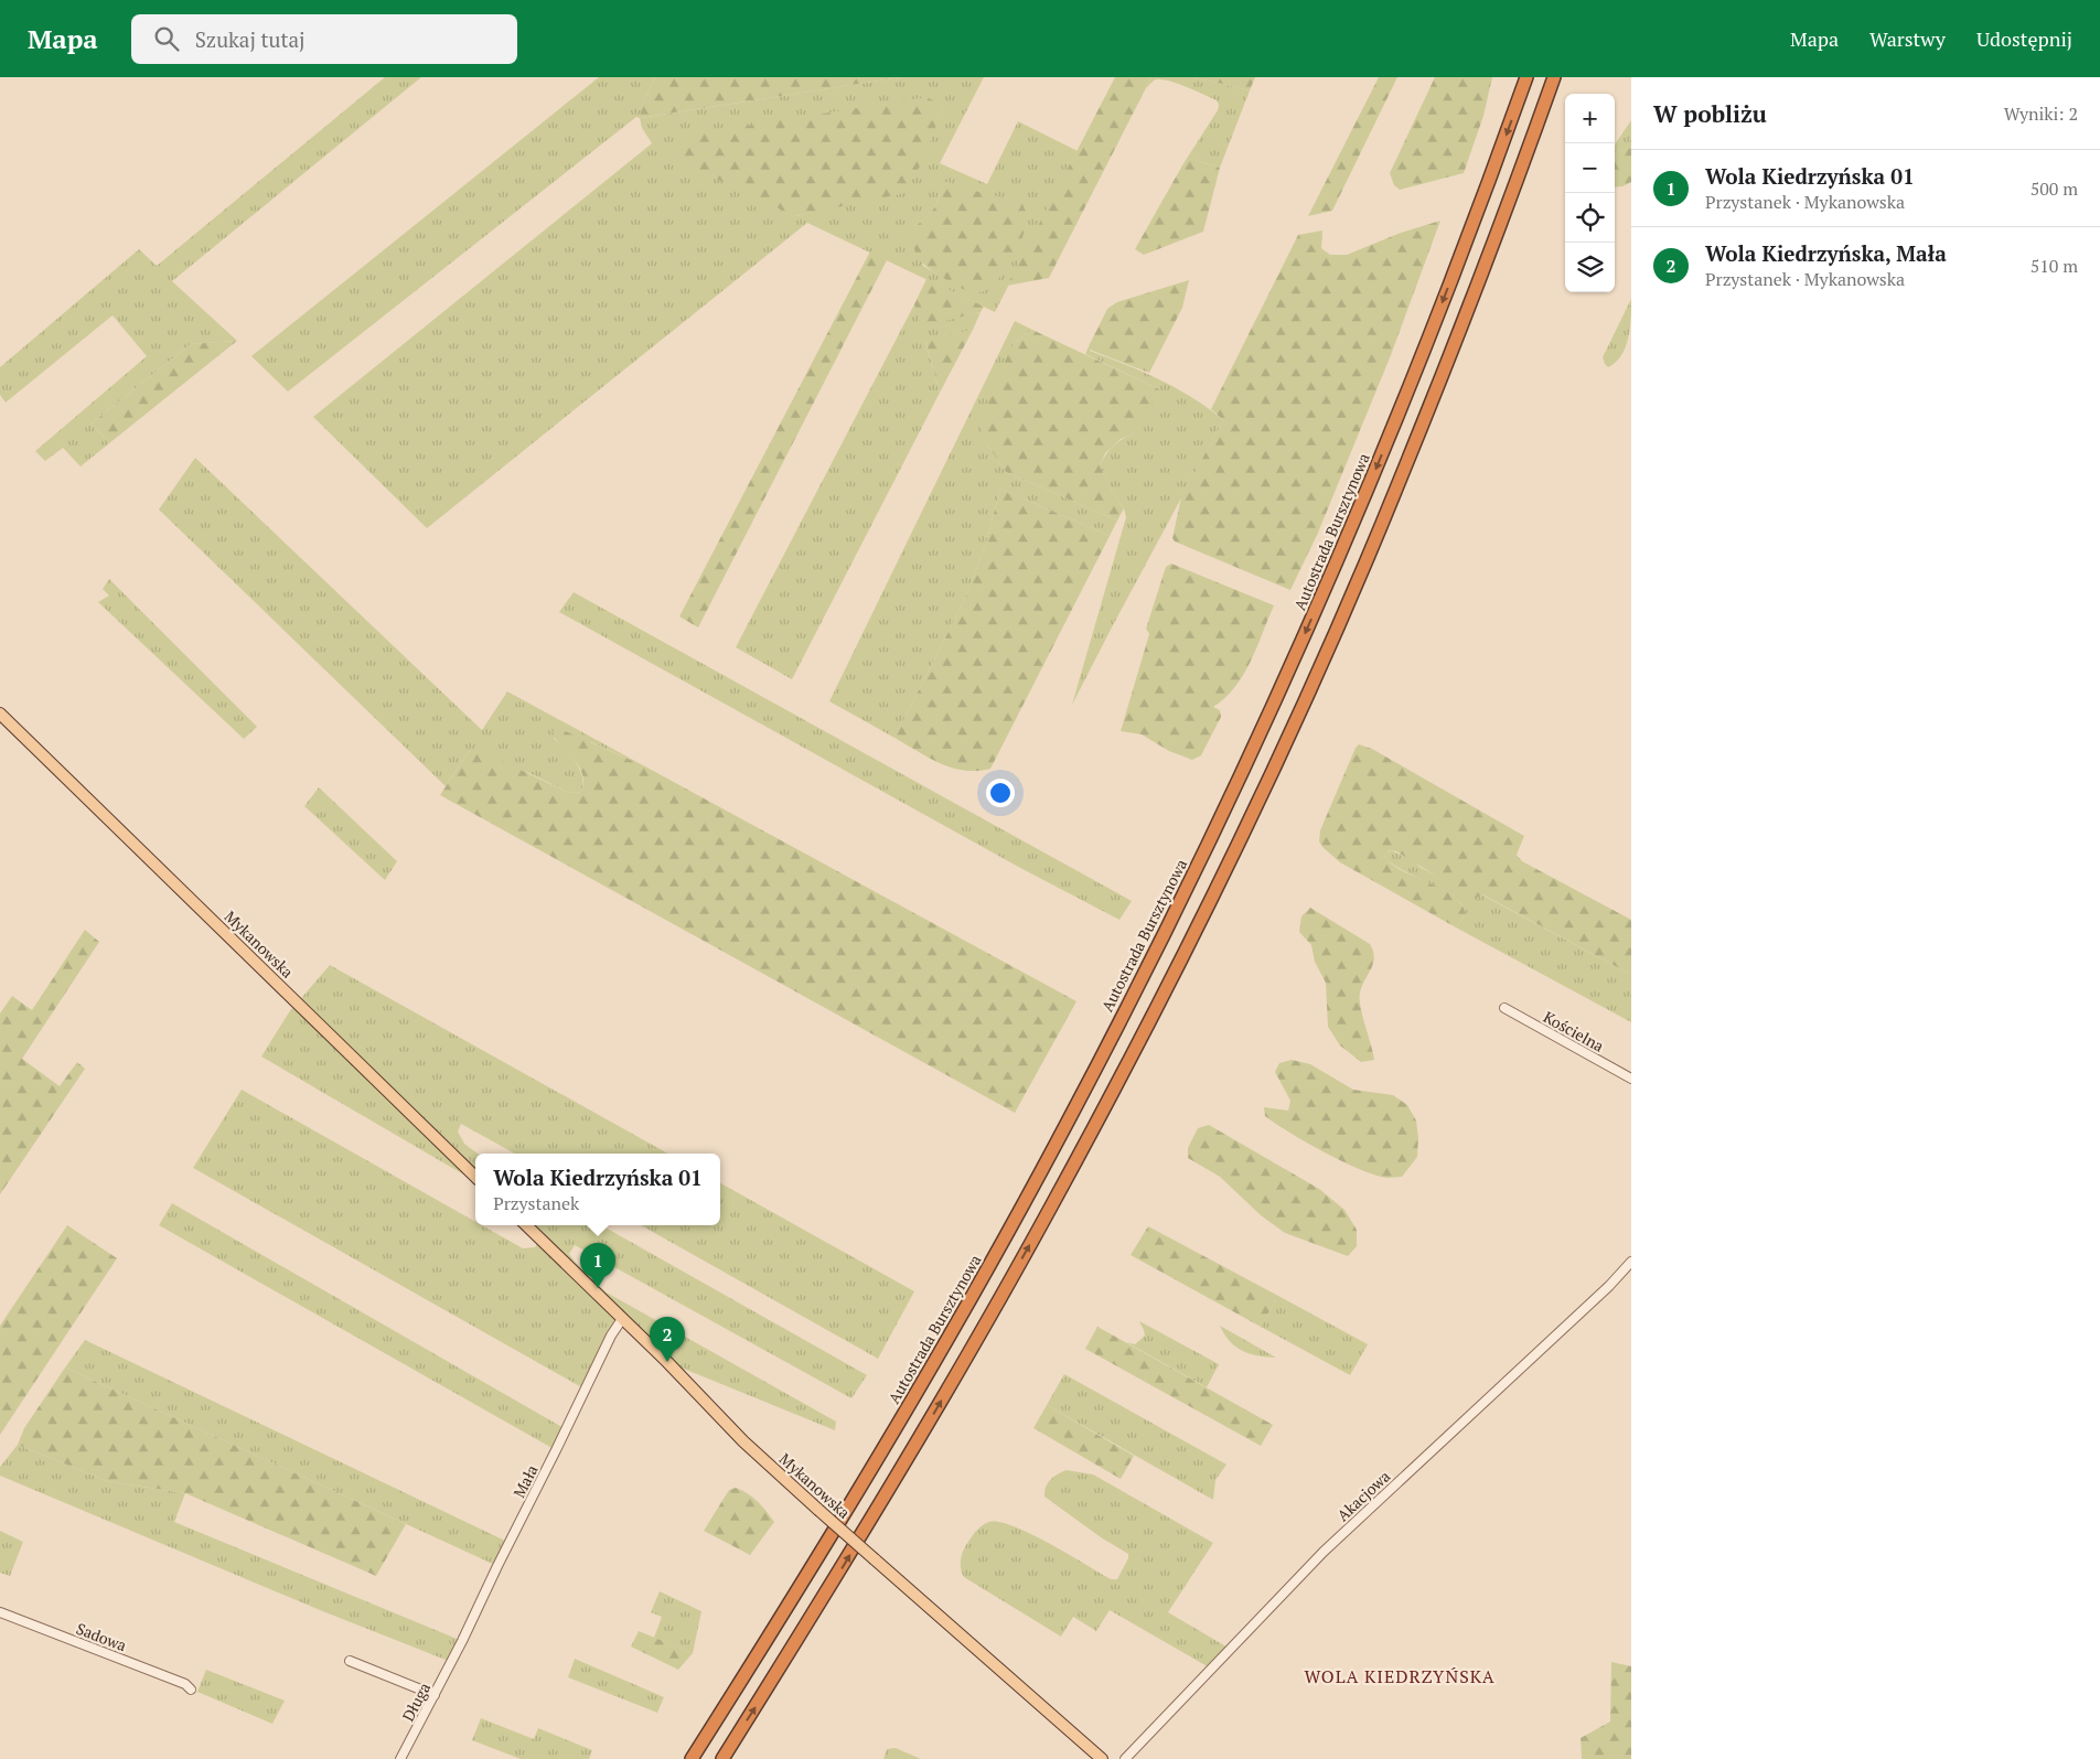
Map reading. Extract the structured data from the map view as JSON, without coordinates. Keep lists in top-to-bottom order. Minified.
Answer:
{"streets":{"highway":["Autostrada Bursztynowa"],"main road":["Mykanowska"],"street":["Kościelna","Mała","Akacjowa","Sadowa","Długa"]},"crossings":[["Mykanowska","Mała"],["Mała","Długa"]],"districts":["WOLA KIEDRZYŃSKA"],"page":{"header":"Mapa","search":"Szukaj tutaj","nav":["Mapa","Warstwy","Udostępnij"],"heading":["W pobliżu","Wyniki: 2"],"map_buttons":["+","−"],"list":[{"mark":"1","name":"Wola Kiedrzyńska 01","note":"Przystanek · Mykanowska","value":"500 m"},{"mark":"2","name":"Wola Kiedrzyńska, Mała","note":"Przystanek · Mykanowska","value":"510 m"}],"popup":["Wola Kiedrzyńska 01","Przystanek"],"pins":["1","2"]}}
